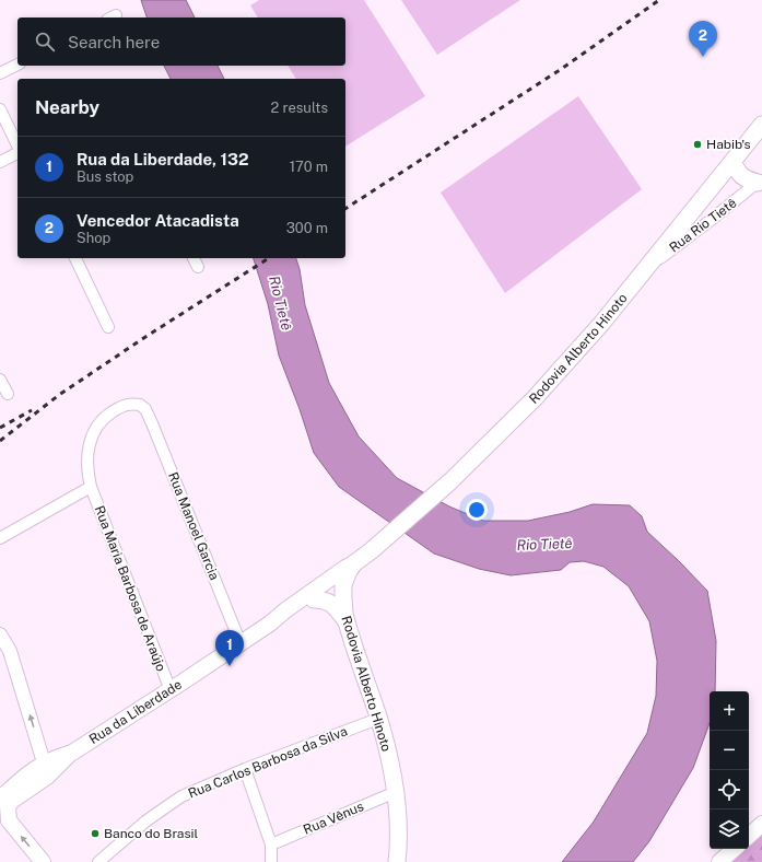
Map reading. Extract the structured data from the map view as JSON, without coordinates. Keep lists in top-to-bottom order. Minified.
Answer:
{"streets":{"main road":["Rodovia Alberto Hinoto","Rua da Liberdade"],"street":["Rua Rio Tietê","Rua Manoel Garcia","Rua Maria Barbosa de Araújo","Rua Carlos Barbosa da Silva","Rua Vênus"]},"crossings":[["Rua Rio Tietê","Rodovia Alberto Hinoto"],["Rodovia Alberto Hinoto","Rua da Liberdade"],["Rodovia Alberto Hinoto","Rua Carlos Barbosa da Silva"],["Rodovia Alberto Hinoto","Rua Vênus"],["Rua Manoel Garcia","Rua Maria Barbosa de Araújo"],["Rua Manoel Garcia","Rua da Liberdade"],["Rua Maria Barbosa de Araújo","Rua da Liberdade"]],"water":["Rio Tietê"],"places":["Habib's","Banco do Brasil"],"page":{"search":"Search here","pins":["2","1"],"heading":["Nearby","2 results"],"list":[{"mark":"1","name":"Rua da Liberdade, 132","note":"Bus stop","value":"170 m"},{"mark":"2","name":"Vencedor Atacadista","note":"Shop","value":"300 m"}],"map_buttons":["+","−"]}}
